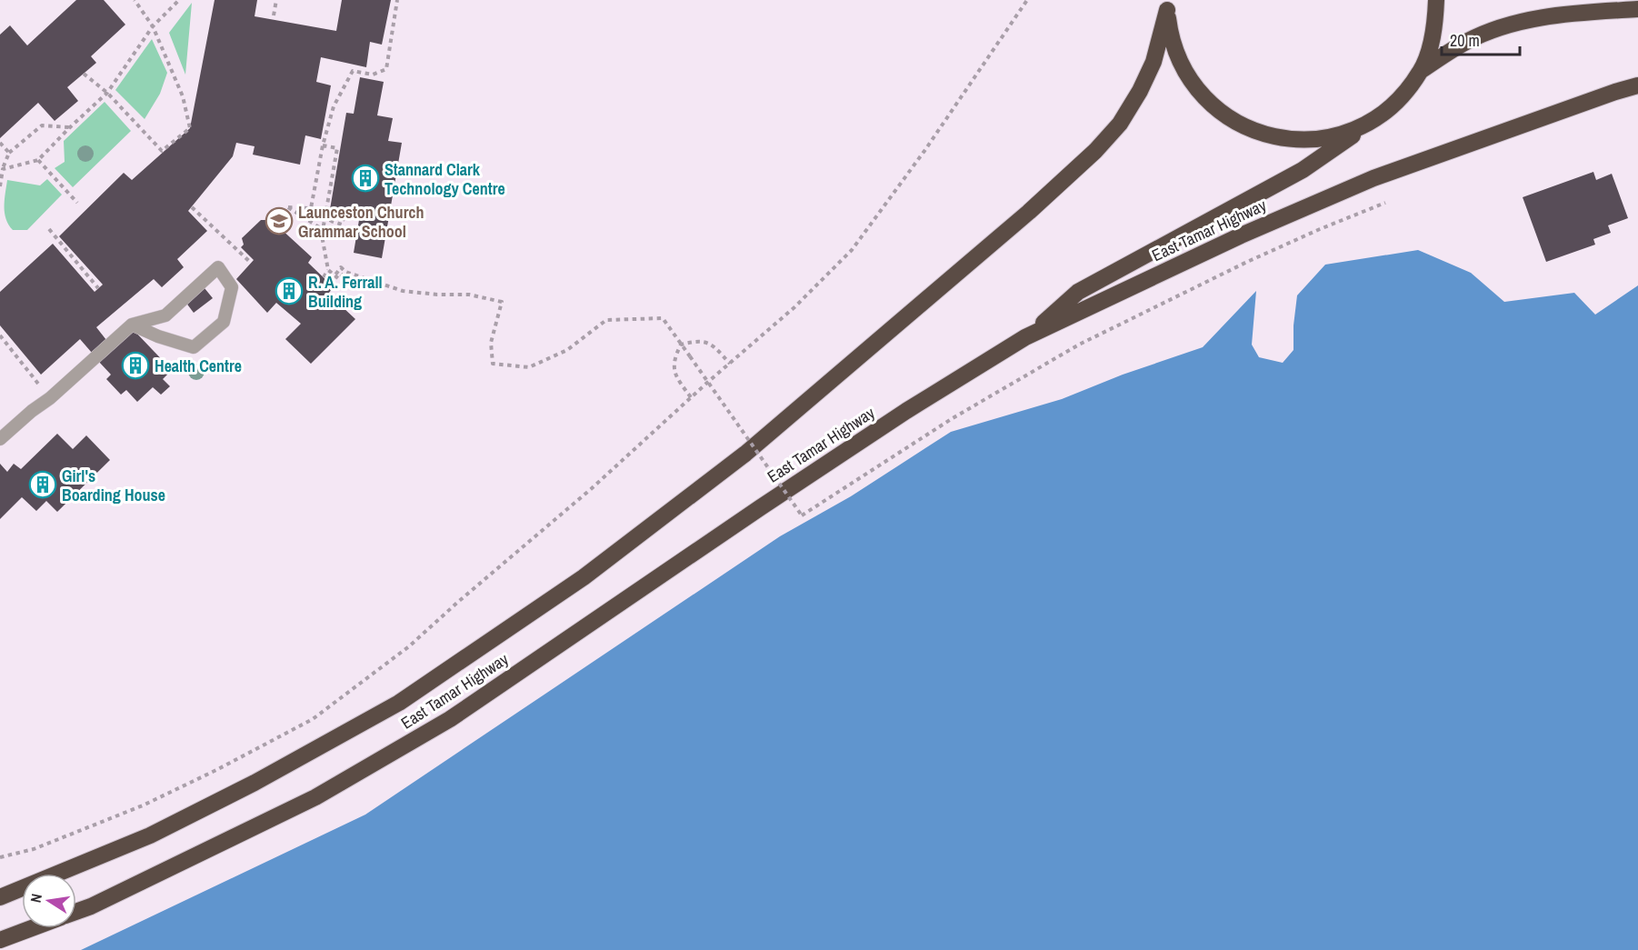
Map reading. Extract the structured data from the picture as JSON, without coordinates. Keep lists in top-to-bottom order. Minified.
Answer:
{"streets":{"highway":["East Tamar Highway"]},"places":{"building":["Stannard Clark Technology Centre","R. A. Ferrall Building","Health Centre","Girl's Boarding House"],"school or university":["Launceston Church Grammar School"]},"scale_bar":"20 m","north":"left"}
